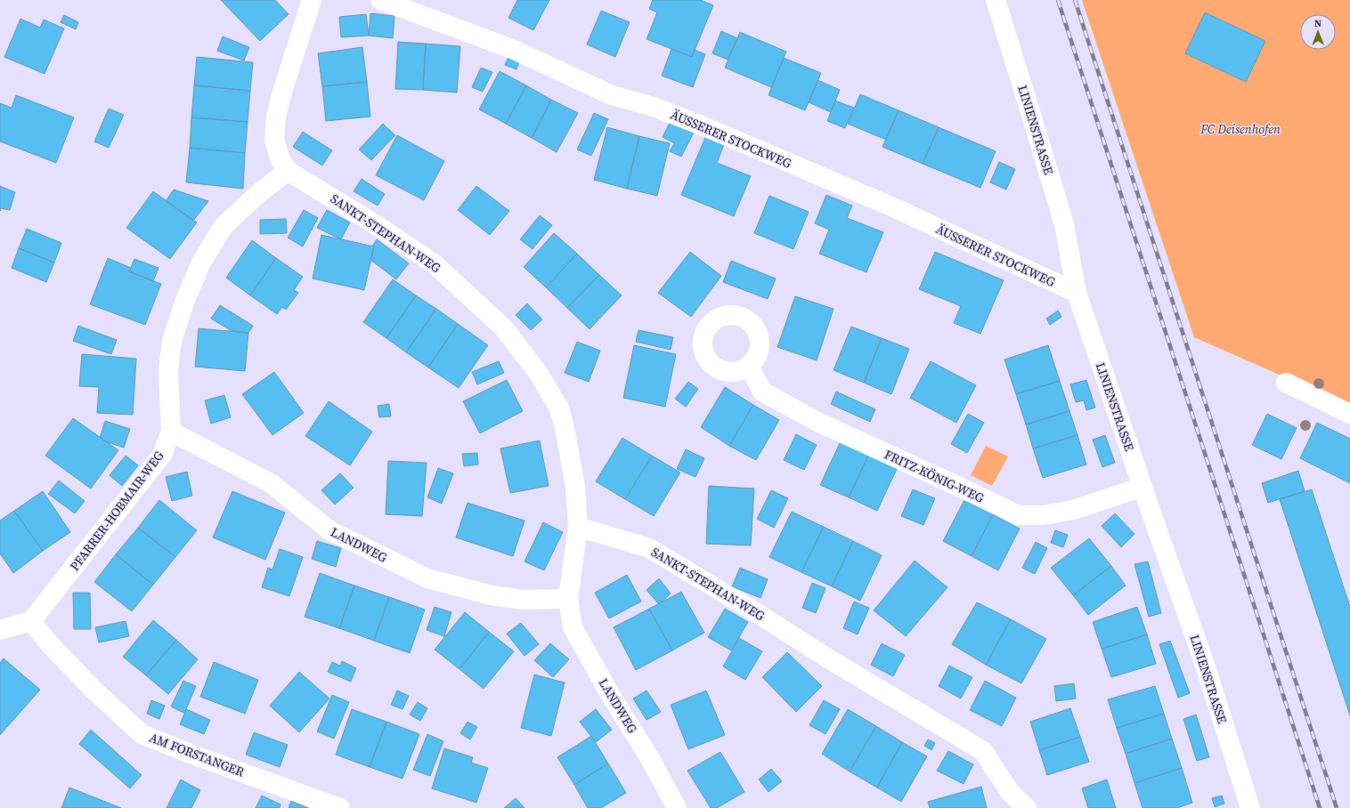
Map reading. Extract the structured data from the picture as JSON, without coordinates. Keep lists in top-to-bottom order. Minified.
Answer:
{"streets":{"street":["LINIENSTRASSE","ÄUSSERER STOCKWEG","SANKT-STEPHAN-WEG","FRITZ-KÖNIG-WEG","PFARRER-HOBMAIR-WEG","LANDWEG","AM FORSTANGER"]},"crossings":[["LINIENSTRASSE","ÄUSSERER STOCKWEG"],["LINIENSTRASSE","FRITZ-KÖNIG-WEG"],["SANKT-STEPHAN-WEG","PFARRER-HOBMAIR-WEG"],["SANKT-STEPHAN-WEG","LANDWEG"],["PFARRER-HOBMAIR-WEG","LANDWEG"],["PFARRER-HOBMAIR-WEG","AM FORSTANGER"]],"parks":["FC Deisenhofen"],"north":"top"}
